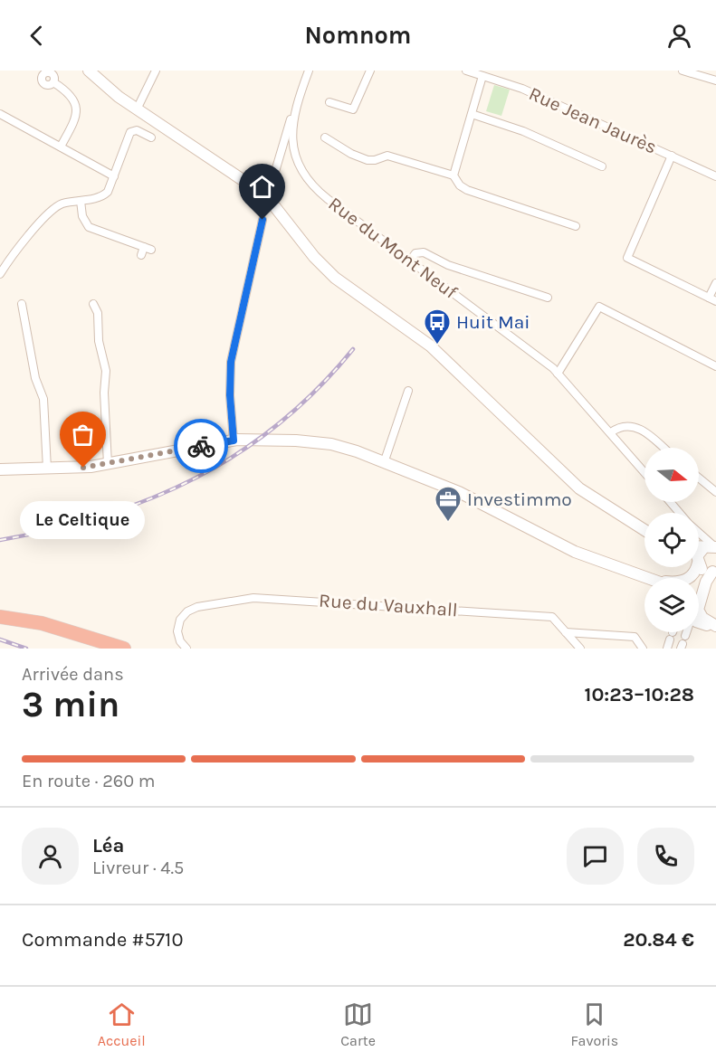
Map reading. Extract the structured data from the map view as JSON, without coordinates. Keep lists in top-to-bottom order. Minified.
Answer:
{"streets":{"street":["Rue Jean Jaurès","Rue du Mont Neuf","Rue du Vauxhall"]},"places":{"bus stop":["Huit Mai"],"other":["Le Celtique"],"office":["Investimmo"]},"north":"right","page":{"header":"Nomnom","bubble":"Le Celtique","heading":["3 min","Arrivée dans","10:23–10:28"],"panel":["Léa","Livreur · 4.5","Commande #5710","20.84 €"],"bar":"En route · 260 m","tabs":["Accueil","Carte","Favoris"]}}
